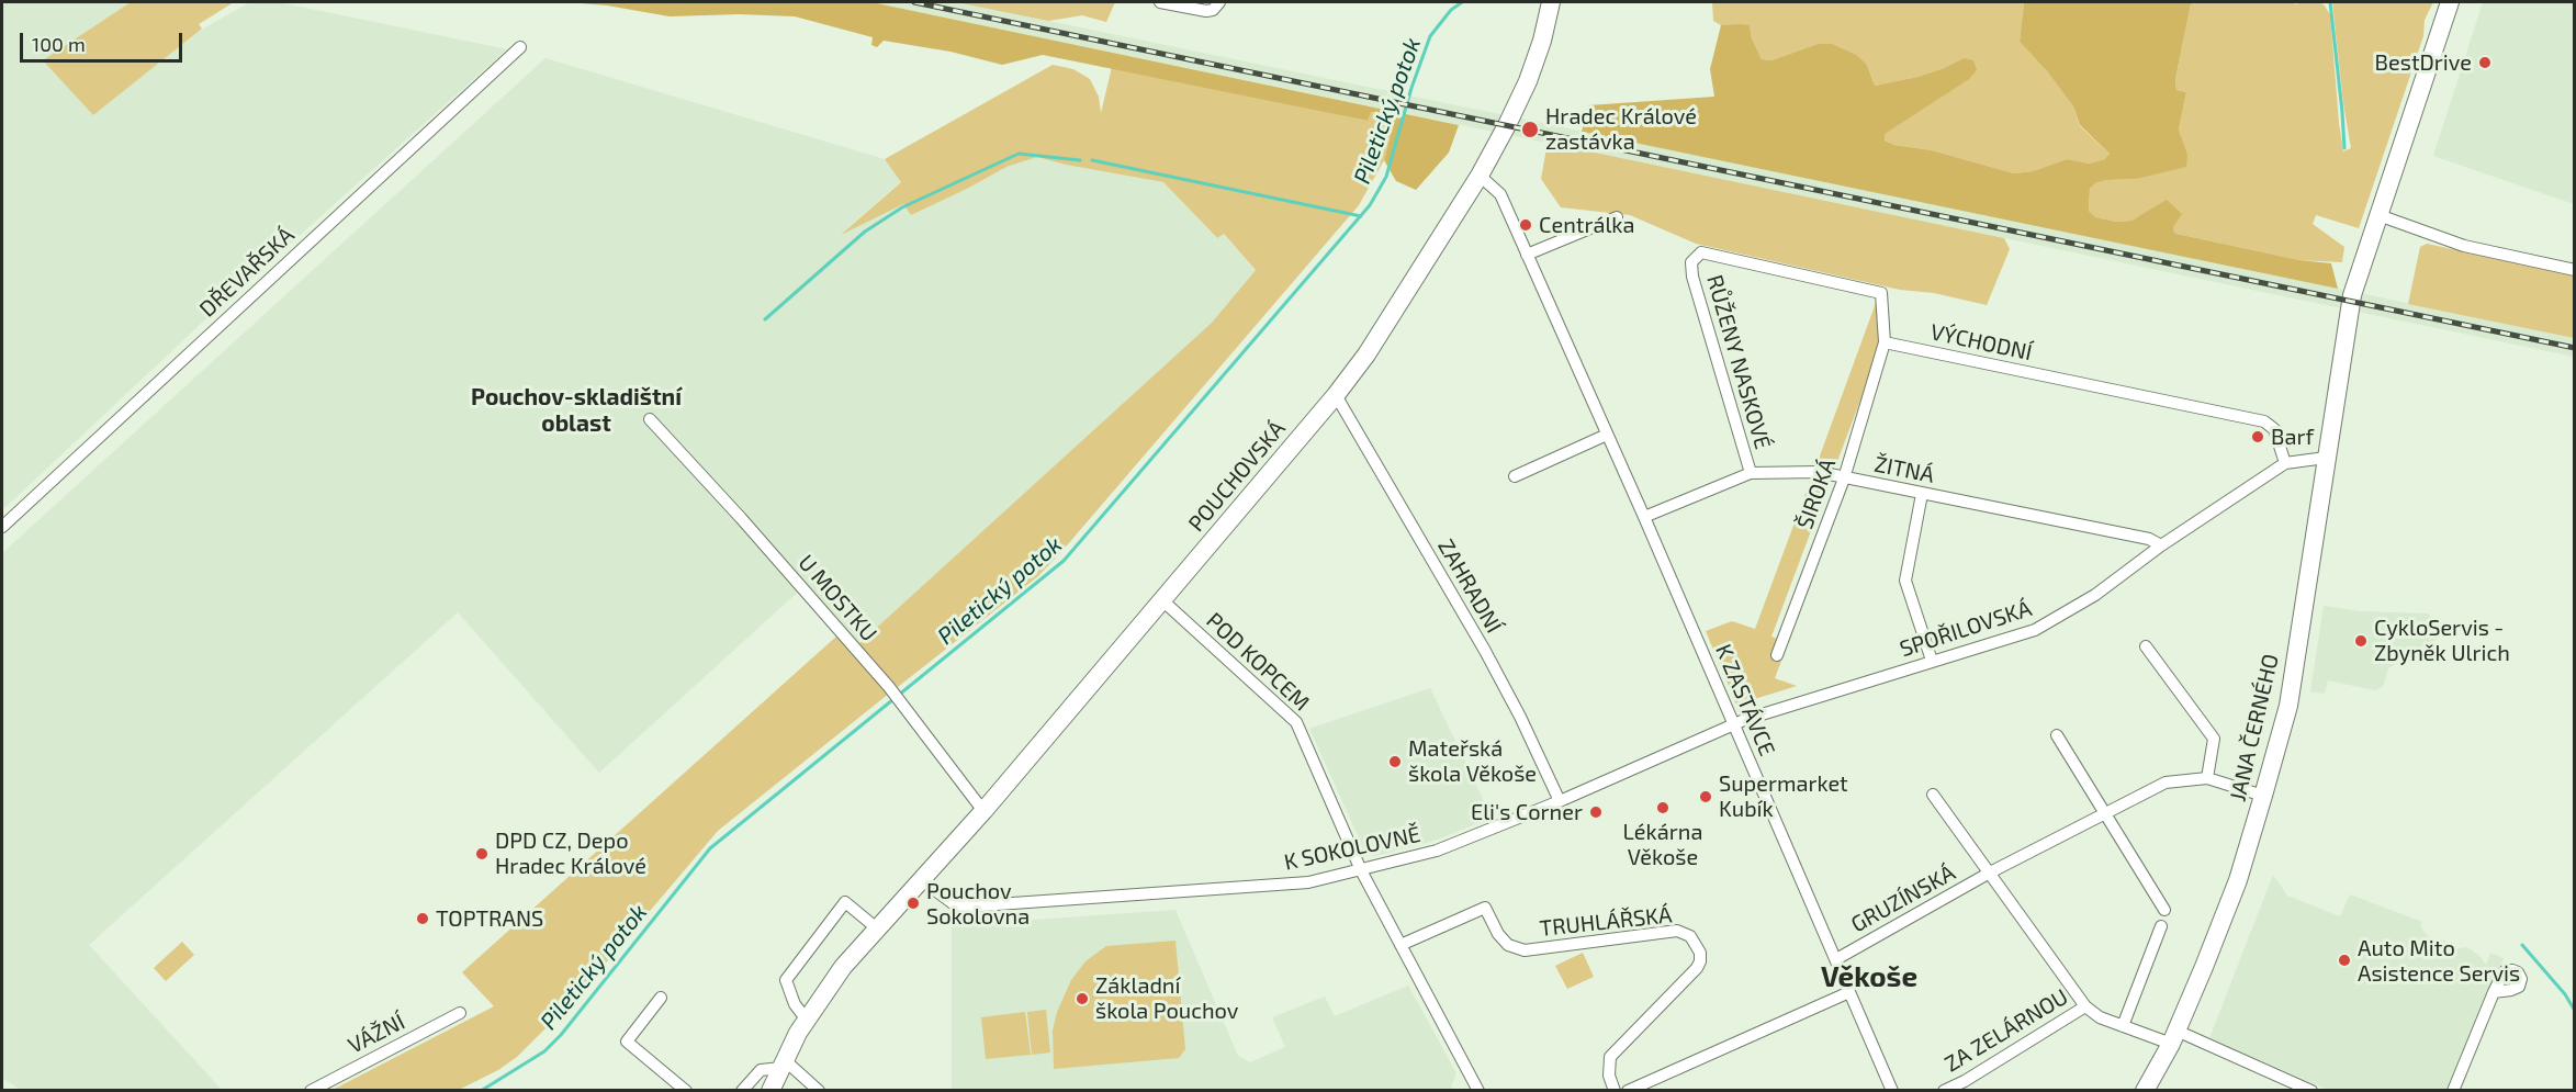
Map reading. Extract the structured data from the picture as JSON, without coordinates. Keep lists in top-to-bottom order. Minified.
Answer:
{"streets":{"street":["DŘEVAŘSKÁ","VÝCHODNÍ","RŮŽENY NASKOVÉ","ŽITNÁ","POUCHOVSKÁ","ŠIROKÁ","ZAHRADNÍ","U MOSTKU","SPOŘILOVSKÁ","POD KOPCEM","K ZASTÁVCE","JANA ČERNÉHO","K SOKOLOVNĚ","GRUZÍNSKÁ","TRUHLÁŘSKÁ","ZA ZELÁRNOU","VÁŽNÍ"]},"crossings":[["VÝCHODNÍ","RŮŽENY NASKOVÉ"],["VÝCHODNÍ","ŠIROKÁ"],["VÝCHODNÍ","SPOŘILOVSKÁ"],["RŮŽENY NASKOVÉ","ŽITNÁ"],["RŮŽENY NASKOVÉ","ŠIROKÁ"],["ŽITNÁ","ŠIROKÁ"],["ŽITNÁ","SPOŘILOVSKÁ"],["ŽITNÁ","K ZASTÁVCE"],["POUCHOVSKÁ","ZAHRADNÍ"],["POUCHOVSKÁ","U MOSTKU"],["POUCHOVSKÁ","POD KOPCEM"],["POUCHOVSKÁ","K ZASTÁVCE"],["POUCHOVSKÁ","K SOKOLOVNĚ"],["ZAHRADNÍ","K SOKOLOVNĚ"],["SPOŘILOVSKÁ","K ZASTÁVCE"],["SPOŘILOVSKÁ","JANA ČERNÉHO"],["SPOŘILOVSKÁ","K SOKOLOVNĚ"],["POD KOPCEM","K SOKOLOVNĚ"],["K ZASTÁVCE","K SOKOLOVNĚ"],["K ZASTÁVCE","GRUZÍNSKÁ"],["JANA ČERNÉHO","GRUZÍNSKÁ"],["JANA ČERNÉHO","ZA ZELÁRNOU"],["GRUZÍNSKÁ","ZA ZELÁRNOU"]],"districts":["Pouchov-skladištní oblast","Věkoše"],"water":["Piletický potok"],"places":["BestDrive","Hradec Králové zastávka","Centrálka","Barf","CykloServis - Zbyněk Ulrich","Mateřská škola Věkoše","Supermarket Kubík","Lékárna Věkoše","Eli's Corner","DPD CZ, Depo Hradec Králové","Pouchov Sokolovna","TOPTRANS","Auto Mito Asistence Servis","Základní škola Pouchov"],"scale_bar":"100 m"}
